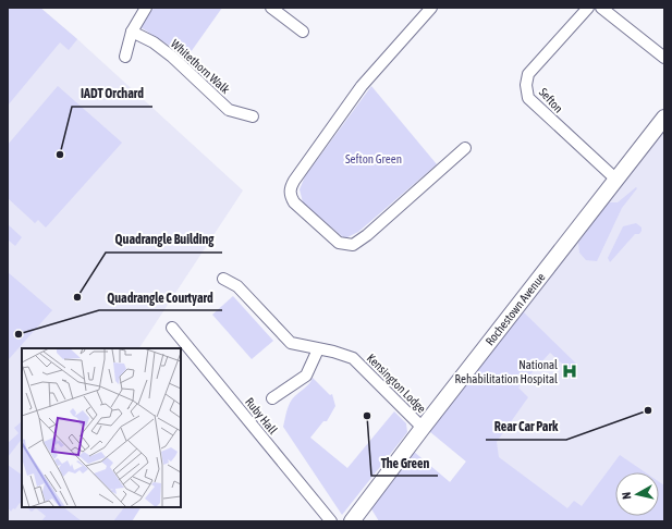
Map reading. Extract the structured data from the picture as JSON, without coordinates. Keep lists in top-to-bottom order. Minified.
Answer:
{"streets":{"main road":["Rochestown Avenue"],"street":["Whitethorn Walk","Sefton","Kensington Lodge","Ruby Hall"]},"crossings":[["Sefton","Rochestown Avenue"],["Rochestown Avenue","Kensington Lodge"]],"parks":["Sefton Green"],"places":{"other":["IADT Orchard","Quadrangle Building","Quadrangle Courtyard","Rear Car Park","The Green"],"hospital":["National Rehabilitation Hospital"]},"north":"left"}
